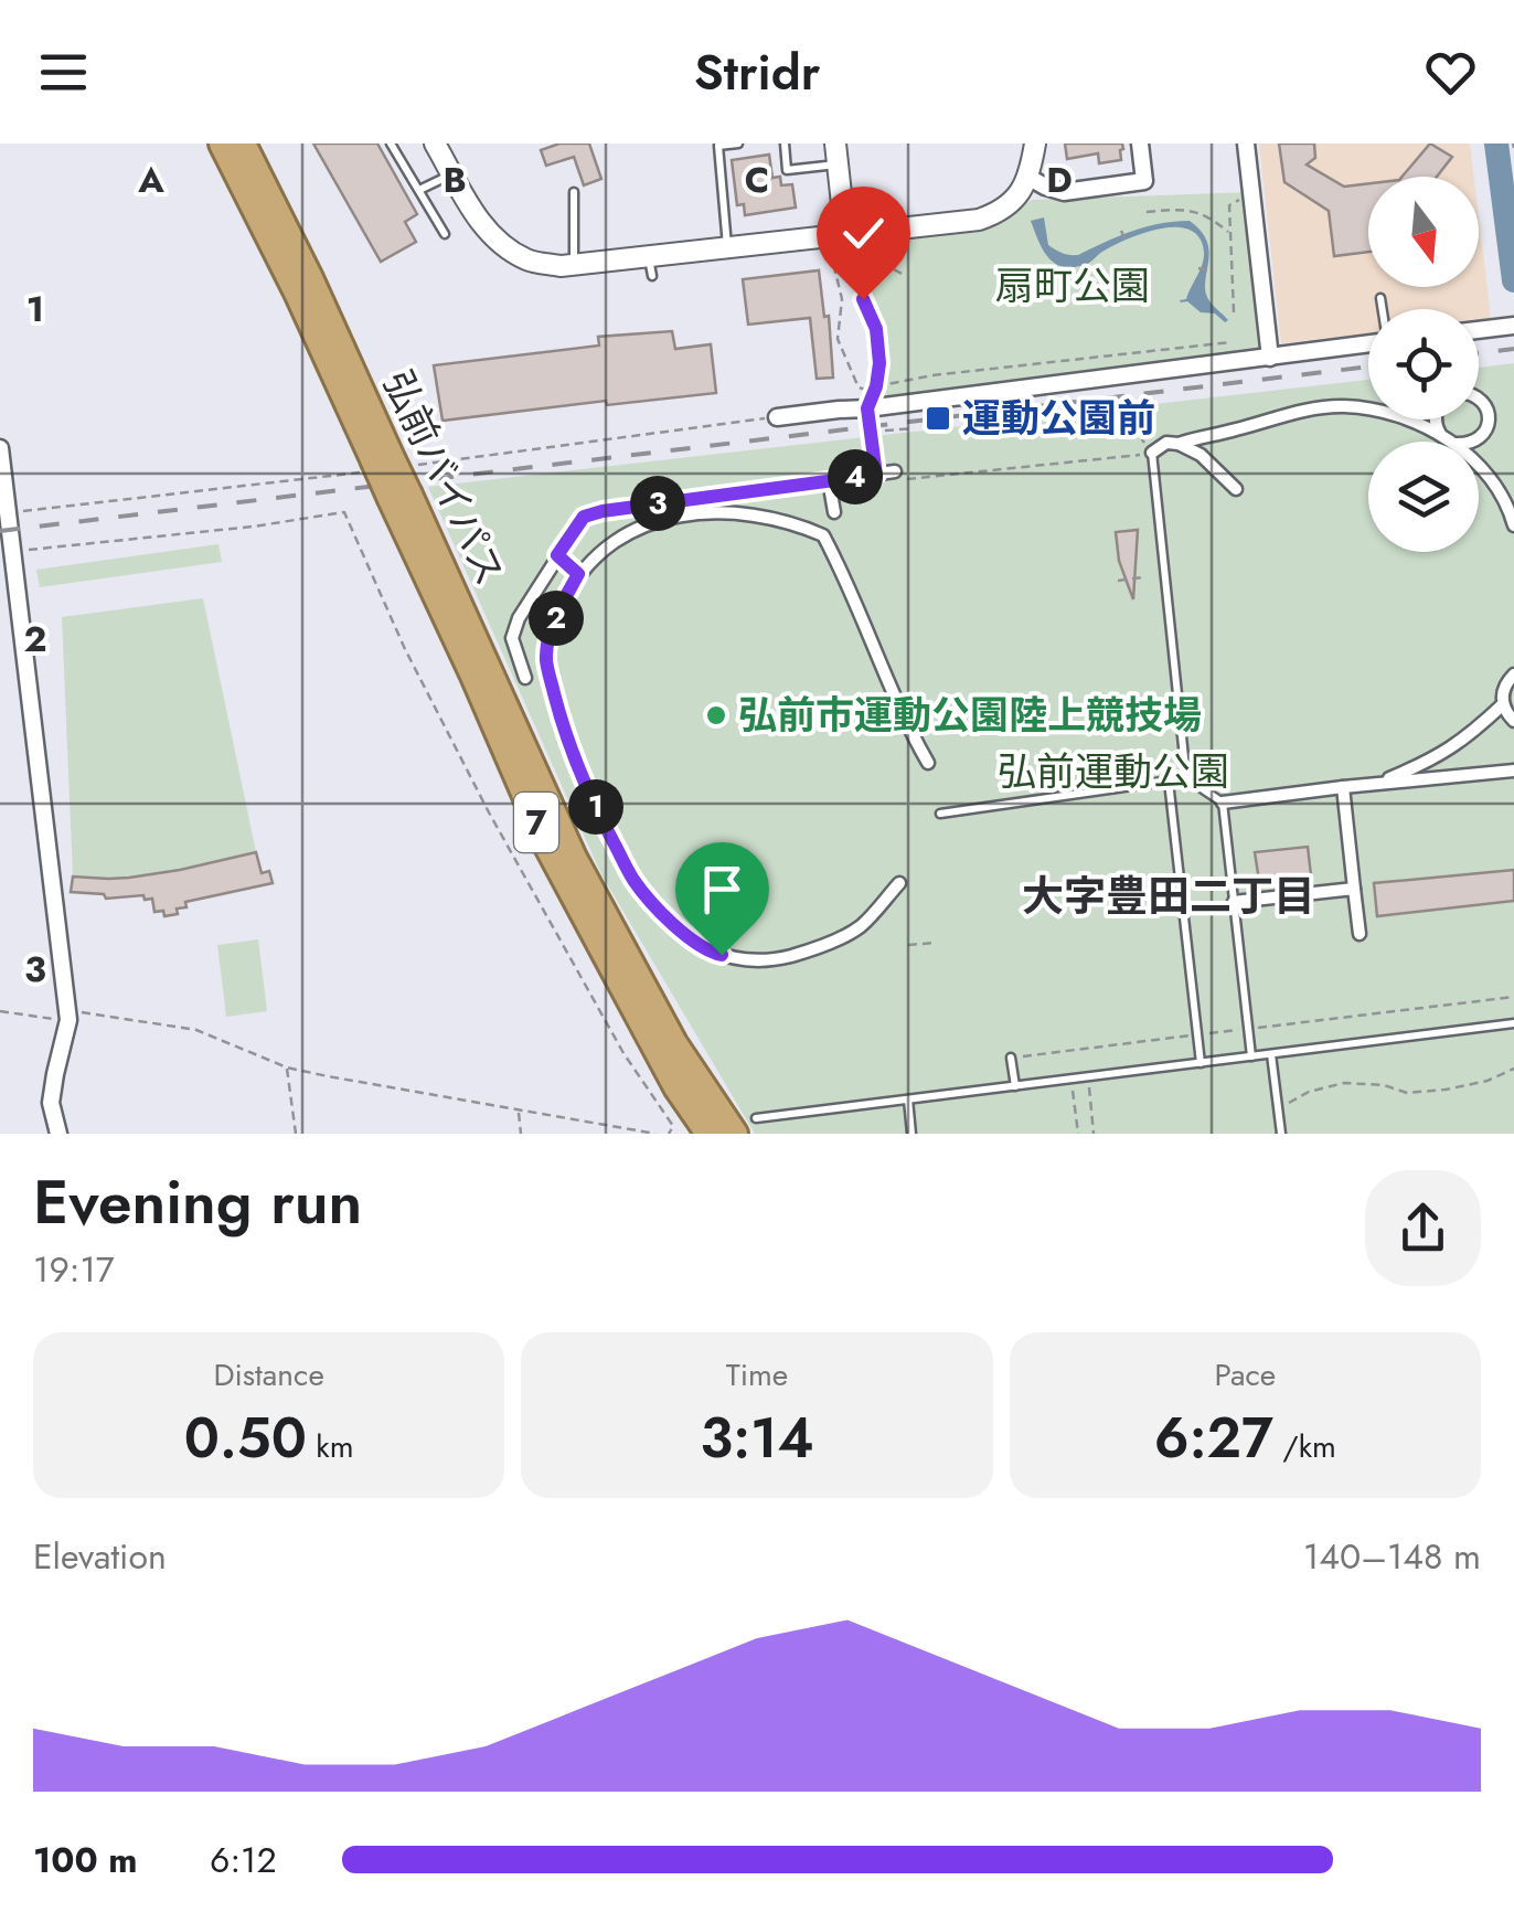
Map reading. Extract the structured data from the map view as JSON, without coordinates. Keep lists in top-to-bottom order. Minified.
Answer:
{"streets":{"highway":["弘前バイパス","7"]},"districts":["大字豊田二丁目"],"parks":["扇町公園","弘前運動公園"],"places":{"transit":["運動公園前"],"other":["弘前市運動公園陸上競技場"]},"north":"bottom","page":{"header":"Stridr","pins":["4","3","2","1"],"heading":["Evening run","19:17"],"stats":[["Distance","0.50 km"],["Time","3:14"],["Pace","6:27 /km"]],"chart":["Elevation","140–148 m"],"list":[{"name":"100 m","note":"6:12"}]},"grid":{"columns":["A","B","C","D"],"rows":["1","2","3"]}}
